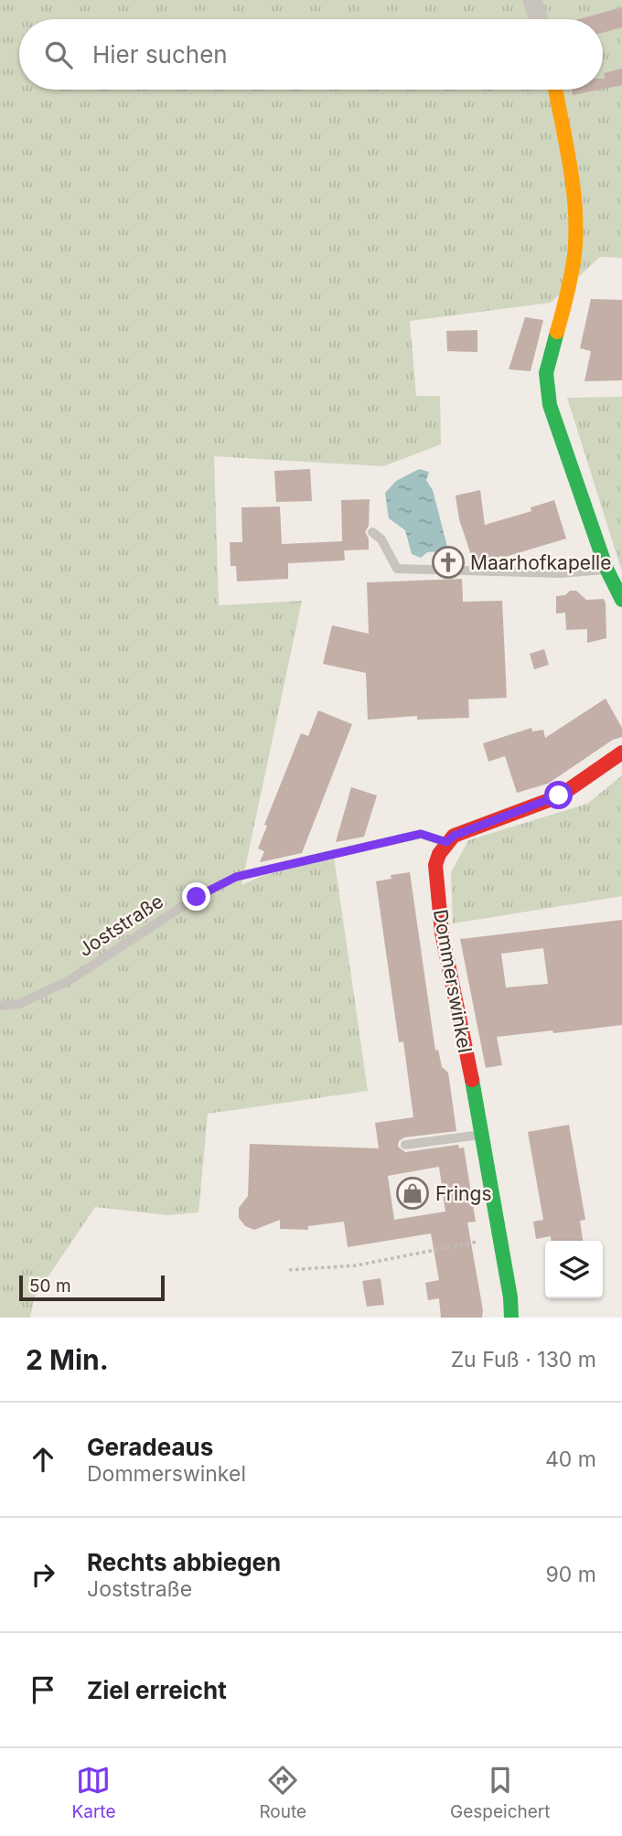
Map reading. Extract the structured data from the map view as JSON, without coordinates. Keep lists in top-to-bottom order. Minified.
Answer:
{"streets":{"street":["Dommerswinkel"],"lane":["Joststraße"]},"crossings":[["Joststraße","Dommerswinkel"]],"places":{"church":["Maarhofkapelle"],"shop":["Frings"]},"scale_bar":"50 m","page":{"search":"Hier suchen","scale":"50 m","heading":["2 Min.","Zu Fuß · 130 m"],"list":[["Geradeaus","Dommerswinkel","40 m"],["Rechts abbiegen","Joststraße","90 m"],"Ziel erreicht"],"nav":["Karte","Route","Gespeichert"]}}
